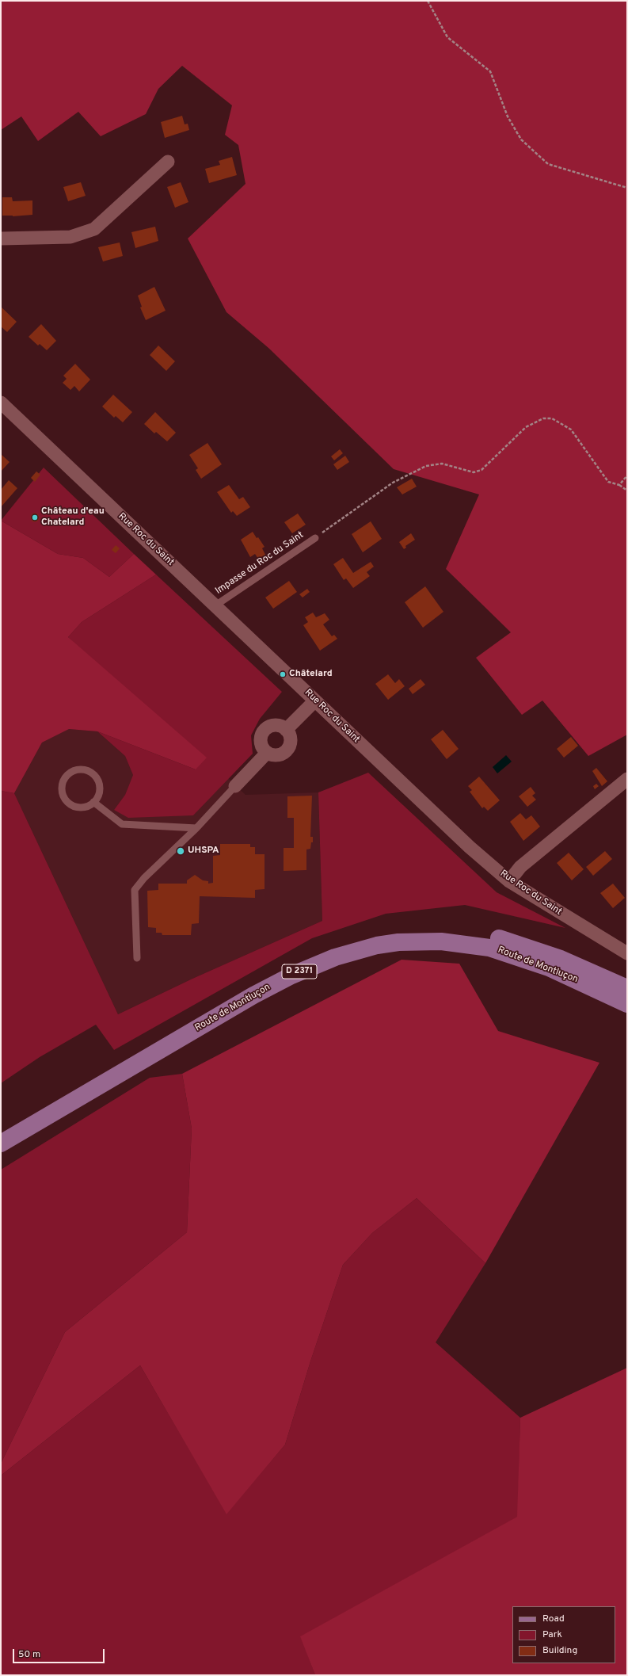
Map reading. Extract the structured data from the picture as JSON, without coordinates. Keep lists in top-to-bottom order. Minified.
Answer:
{"streets":{"main road":["Route de Montluçon","D 2371"],"street":["Rue Roc du Saint"],"lane":["Impasse du Roc du Saint"]},"crossings":[["Rue Roc du Saint","Impasse du Roc du Saint"]],"places":["Château d'eau Chatelard","Châtelard","UHSPA"],"legend":["Road","Park","Building"],"scale_bar":"50 m"}
